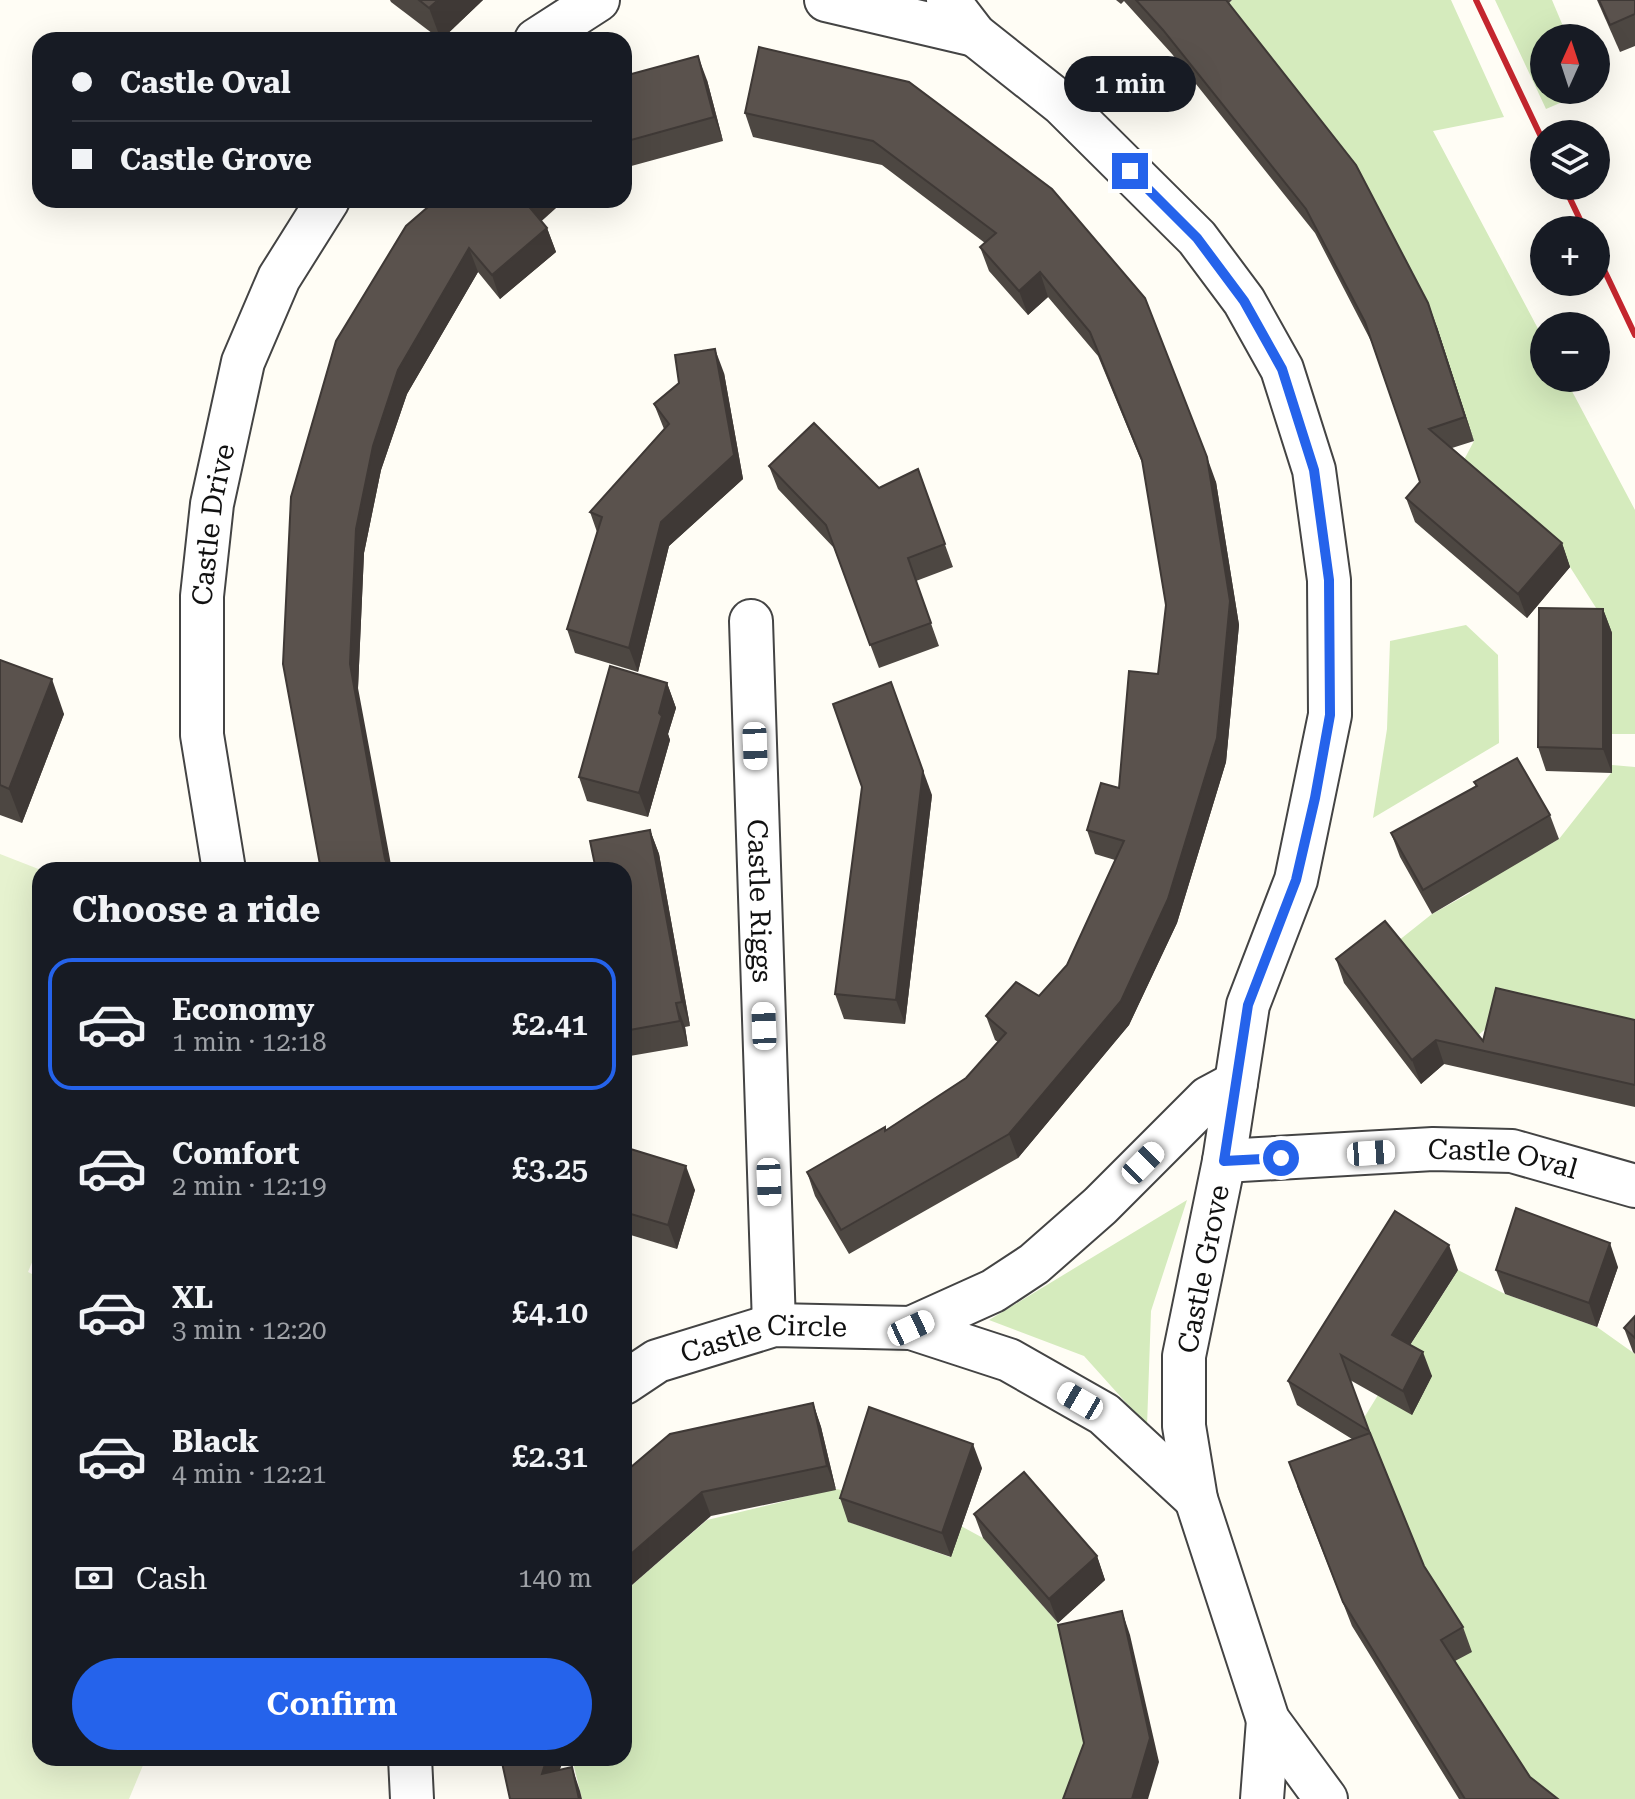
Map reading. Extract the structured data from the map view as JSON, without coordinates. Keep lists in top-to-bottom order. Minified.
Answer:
{"streets":{"street":["Castle Drive","Castle Riggs","Castle Oval","Castle Grove","Castle Circle"]},"crossings":[["Castle Riggs","Castle Circle"],["Castle Oval","Castle Grove"],["Castle Grove","Castle Circle"]],"north":"top","page":{"map_buttons":["+","−"],"banner":["Castle Oval","Castle Grove"],"bubble":"1 min","heading":"Choose a ride","list":[{"name":"Economy","note":"1 min · 12:18","value":"£2.41"},{"name":"Comfort","note":"2 min · 12:19","value":"£3.25"},{"name":"XL","note":"3 min · 12:20","value":"£4.10"},{"name":"Black","note":"4 min · 12:21","value":"£2.31"}],"pay":["Cash","140 m"],"buttons":"Confirm"}}
